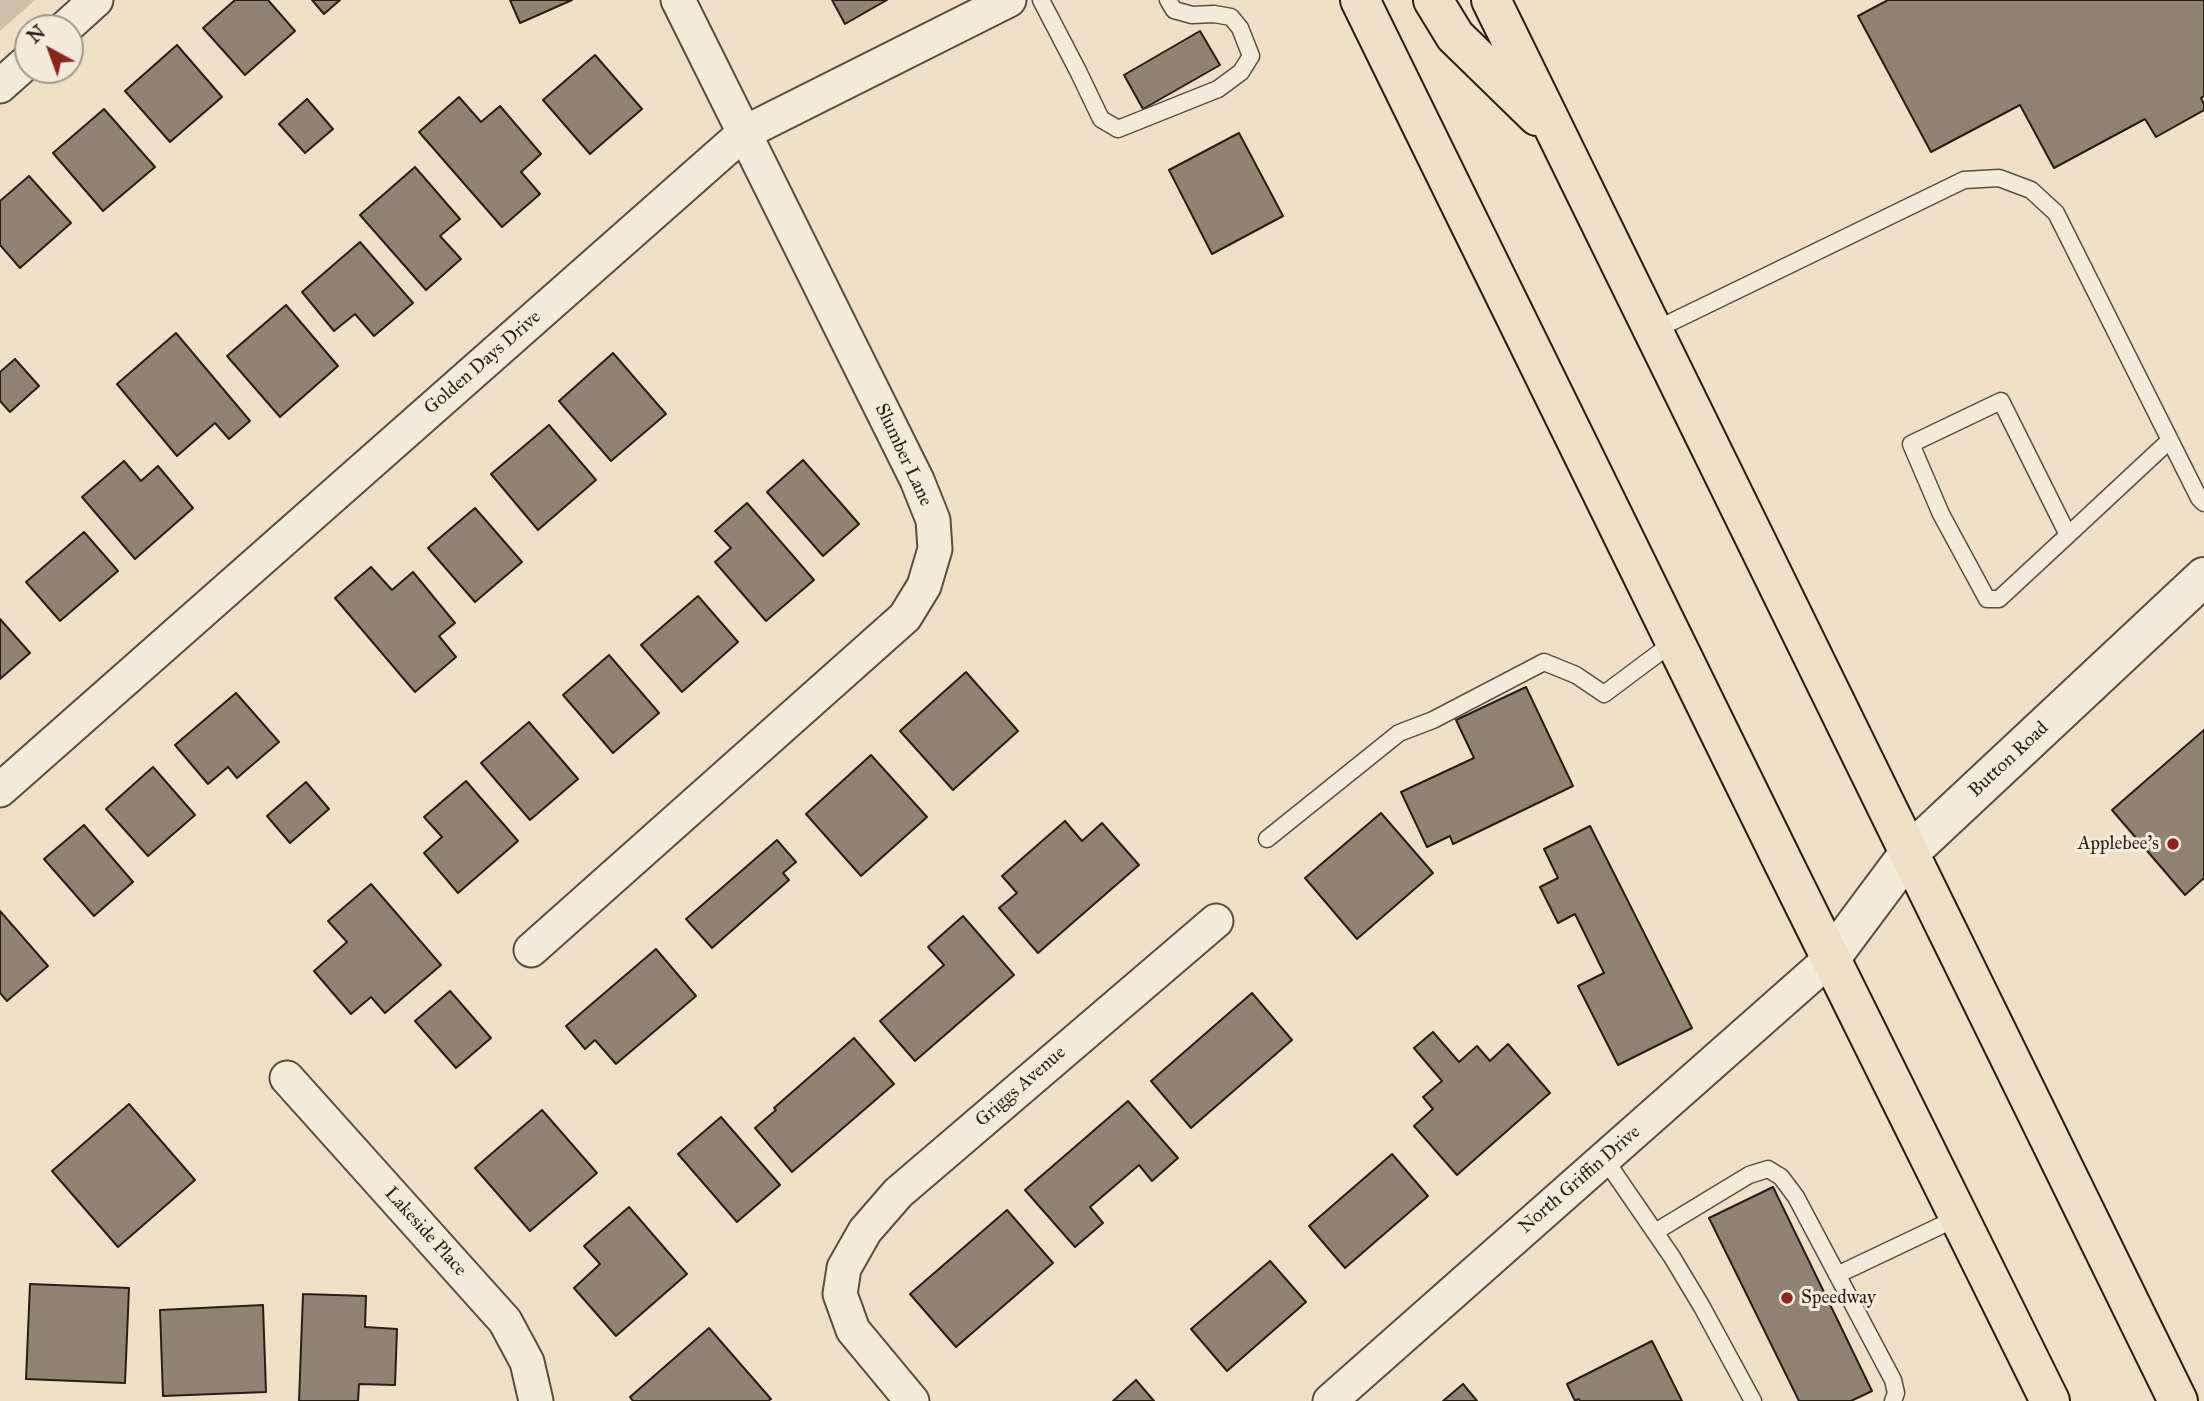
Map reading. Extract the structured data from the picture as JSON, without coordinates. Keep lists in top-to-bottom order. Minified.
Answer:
{"streets":{"street":["Golden Days Drive","Slumber Lane","Button Road","Griggs Avenue","North Griffin Drive","Lakeside Place"]},"crossings":[["Golden Days Drive","Slumber Lane"],["Button Road","North Griffin Drive"]],"places":["Applebee's","Speedway"],"north":"top left"}
